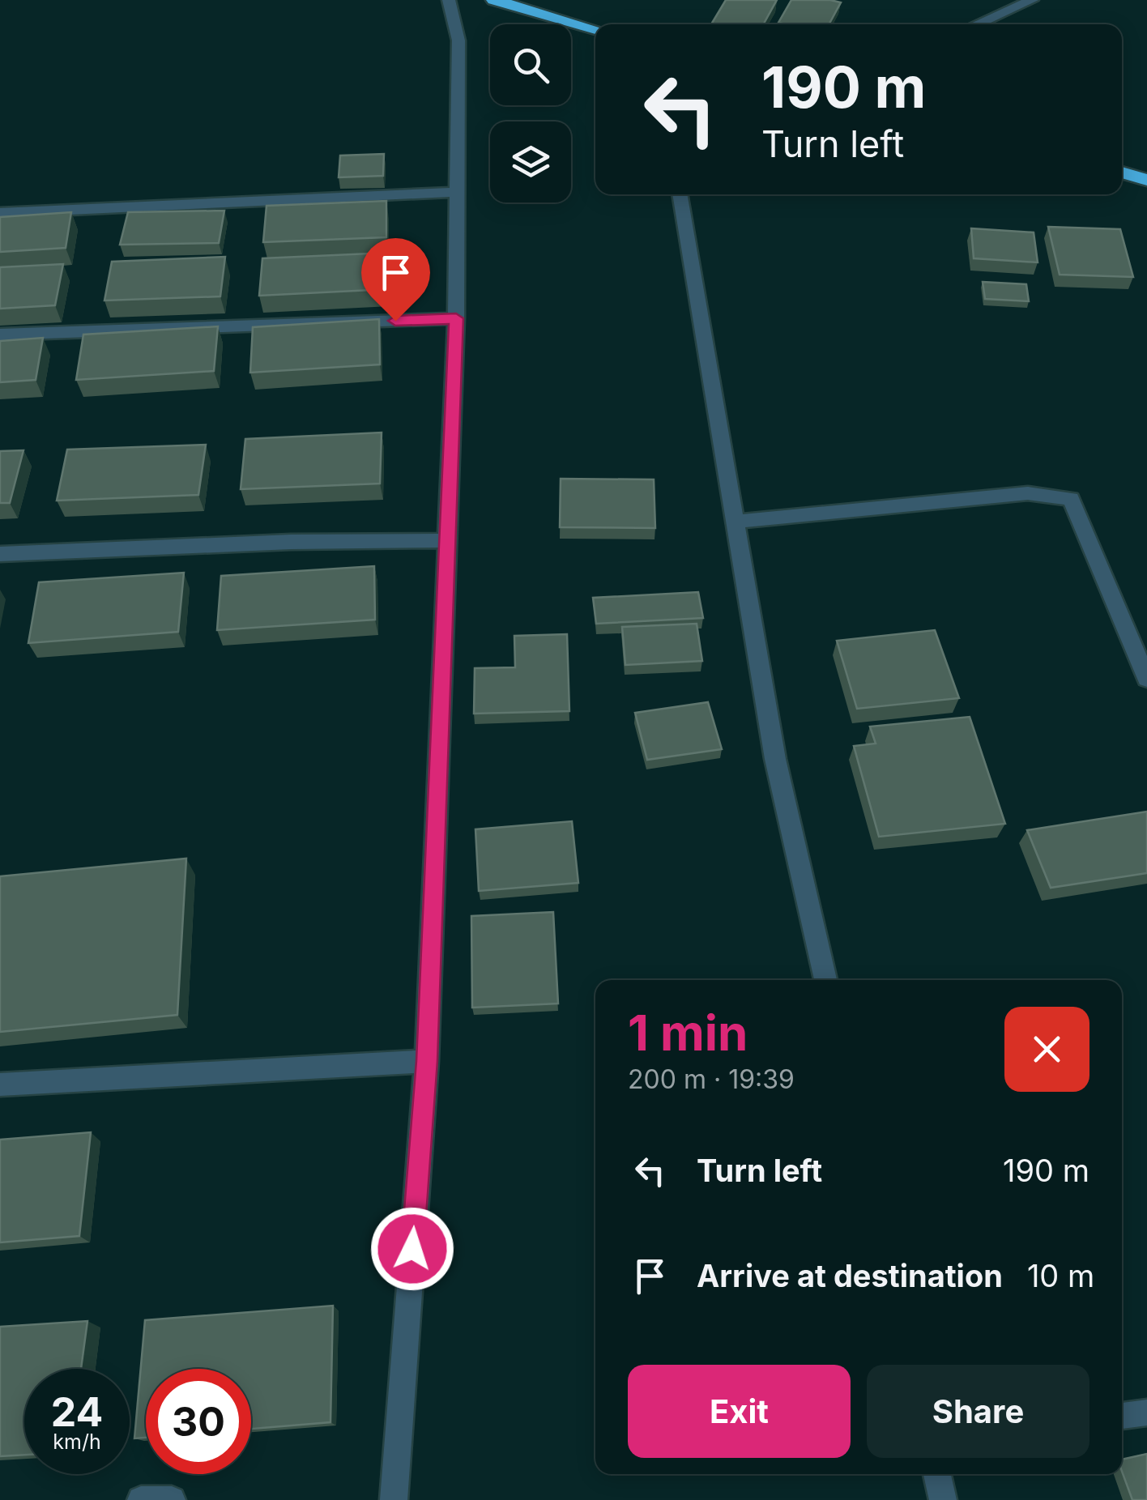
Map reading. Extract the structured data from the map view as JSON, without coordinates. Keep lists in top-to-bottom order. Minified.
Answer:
{"page":{"turn":["190 m","Turn left"],"heading":["1 min","200 m · 19:39"],"list":[{"name":"Turn left","value":"190 m"},{"name":"Arrive at destination","value":"10 m"}],"buttons":["Exit","Share"],"speed":"24 km/h","limit":"30"}}
